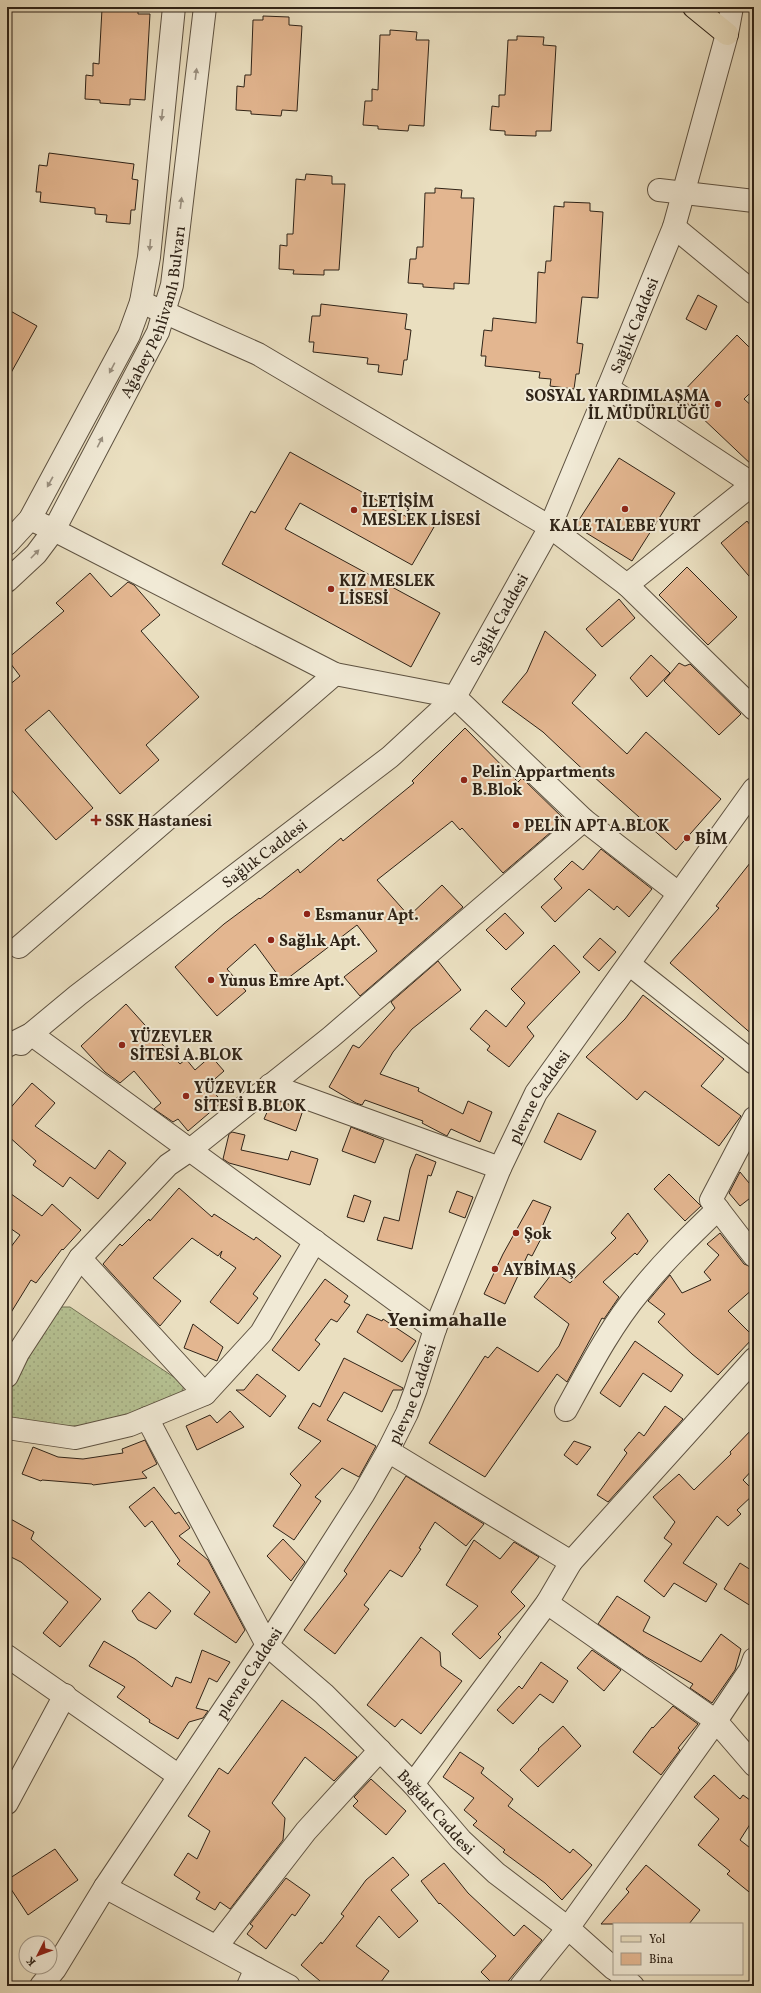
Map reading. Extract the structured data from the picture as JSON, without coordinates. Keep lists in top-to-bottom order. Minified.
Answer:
{"streets":{"street":["Ağabey Pehlivanlı Bulvarı","Sağlık Caddesi","plevne Caddesi","Bağdat Caddesi"]},"crossings":[["plevne Caddesi","Bağdat Caddesi"]],"districts":["Yenimahalle"],"places":{"other":["SOSYAL YARDIMLAŞMA İL MÜDÜRLÜĞÜ","KALE TALEBE YURT","İLETİŞİM MESLEK LİSESİ","KIZ MESLEK LİSESİ","Pelin Appartments B.Blok","PELİN APT A.BLOK","BİM","Esmanur Apt.","Sağlık Apt.","Yunus Emre Apt.","YÜZEVLER SİTESİ A.BLOK","YÜZEVLER SİTESİ B.BLOK","Şok","AYBİMAŞ"],"health":["SSK Hastanesi"]},"legend":["Yol","Bina"],"north":"bottom left"}
